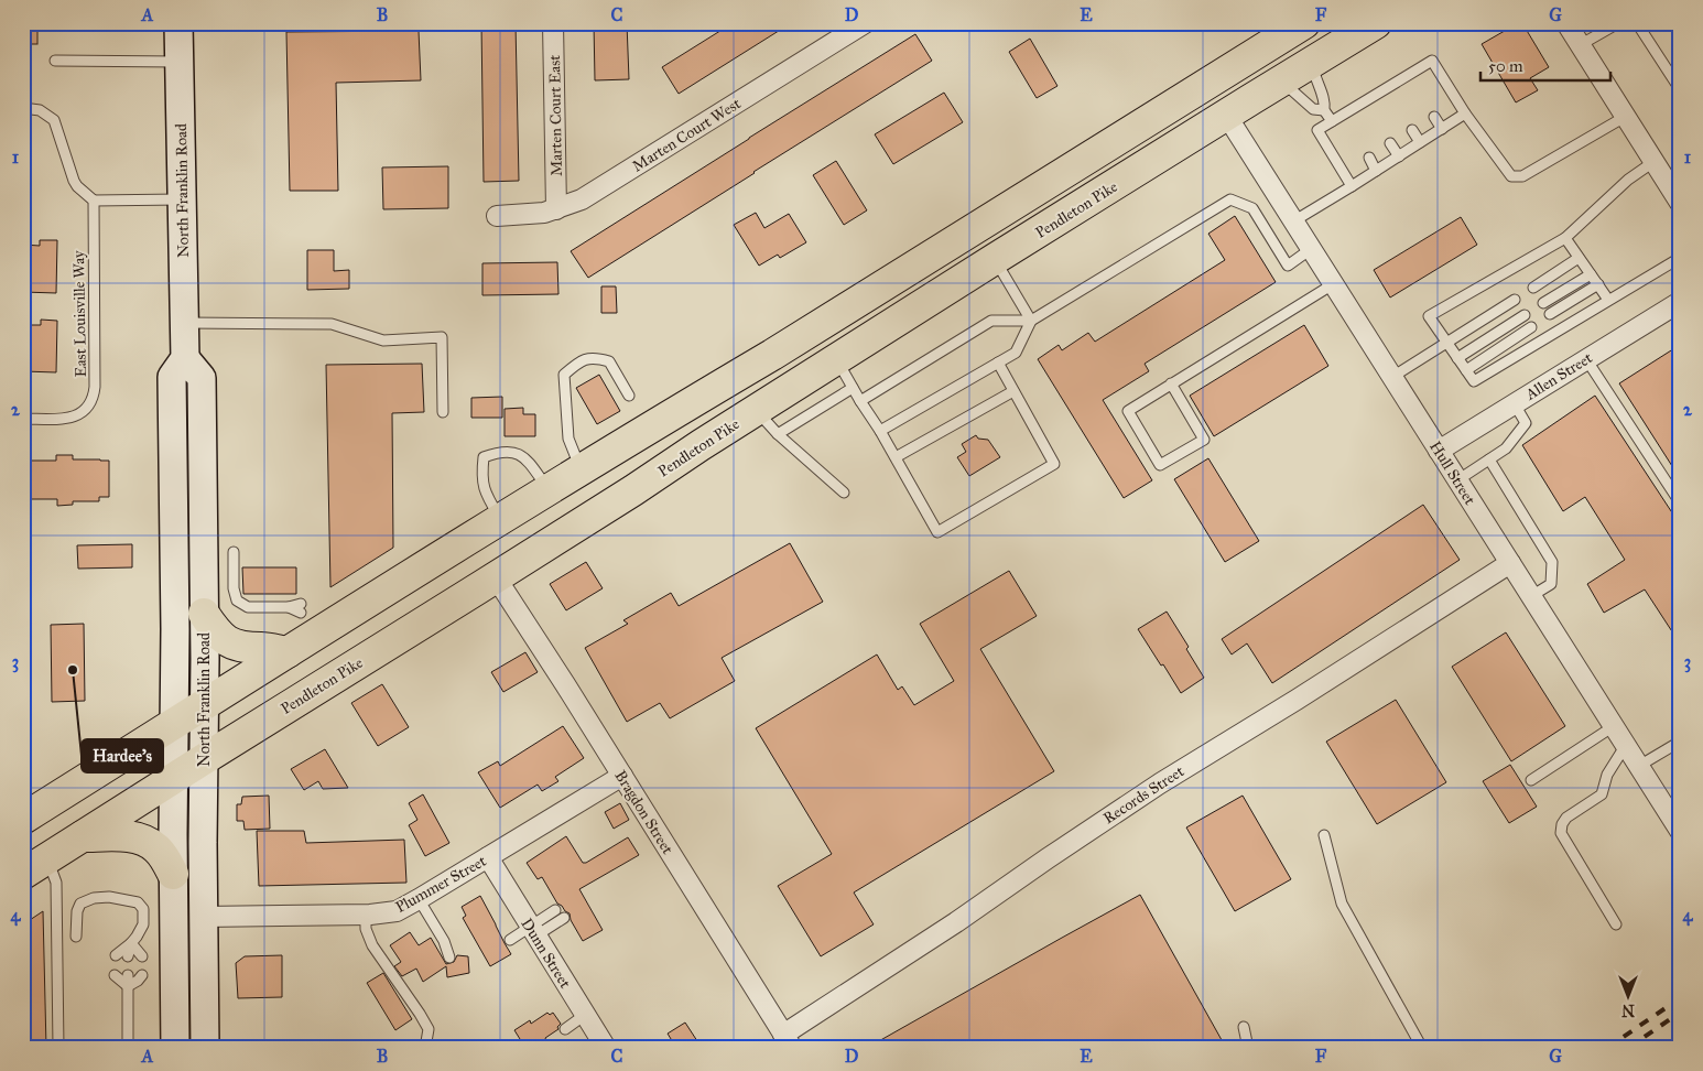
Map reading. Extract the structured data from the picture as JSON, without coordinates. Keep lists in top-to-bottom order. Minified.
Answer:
{"streets":{"main road":["North Franklin Road","Pendleton Pike"],"street":["Marten Court East","Marten Court West","Allen Street","Hull Street","Records Street","Bragdon Street","Plummer Street","Dunn Street"],"lane":["East Louisville Way"]},"crossings":[["Marten Court East","Marten Court West"],["North Franklin Road","Pendleton Pike"],["North Franklin Road","Plummer Street"],["Pendleton Pike","Hull Street"],["Pendleton Pike","Bragdon Street"],["Allen Street","Hull Street"],["Hull Street","Records Street"],["Records Street","Bragdon Street"],["Bragdon Street","Plummer Street"],["Plummer Street","Dunn Street"]],"places":["Hardee's"],"scale_bar":"50 m","north":"bottom","grid":{"columns":["A","B","C","D","E","F","G"],"rows":["1","2","3","4"]}}
